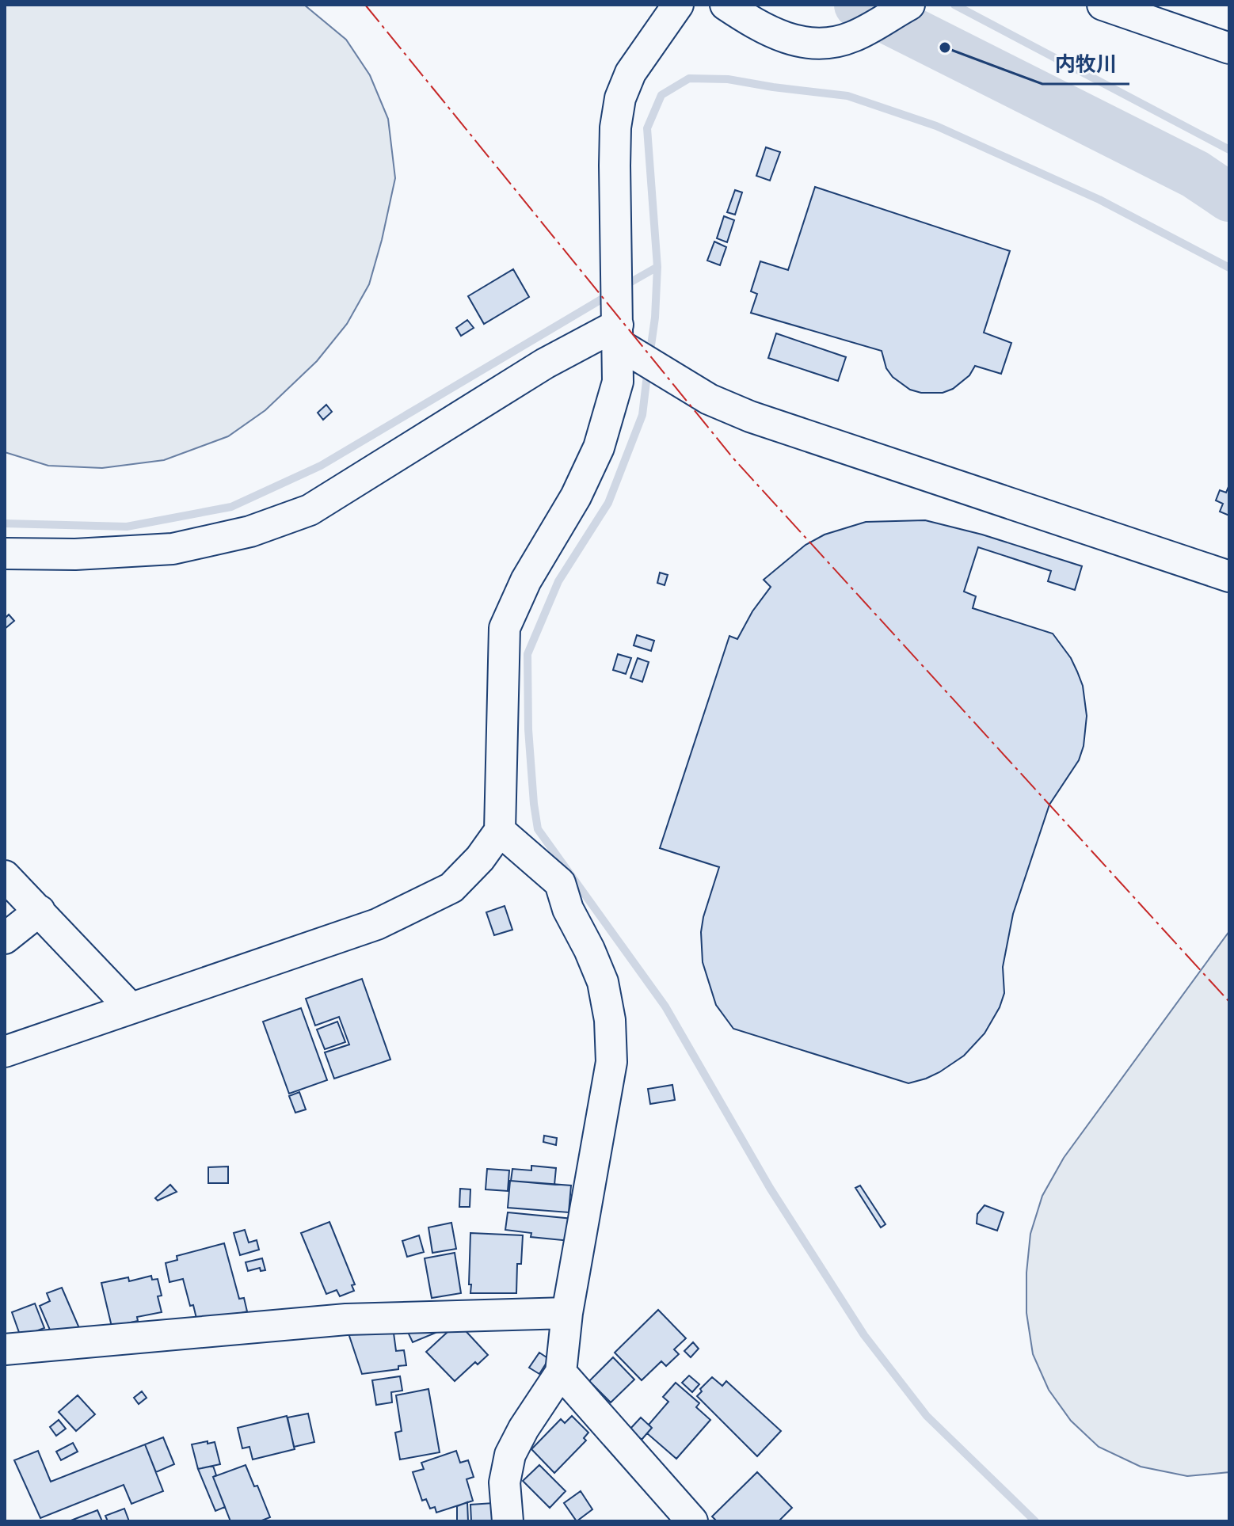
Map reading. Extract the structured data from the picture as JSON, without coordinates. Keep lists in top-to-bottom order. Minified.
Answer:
{"places":["内牧川"]}
